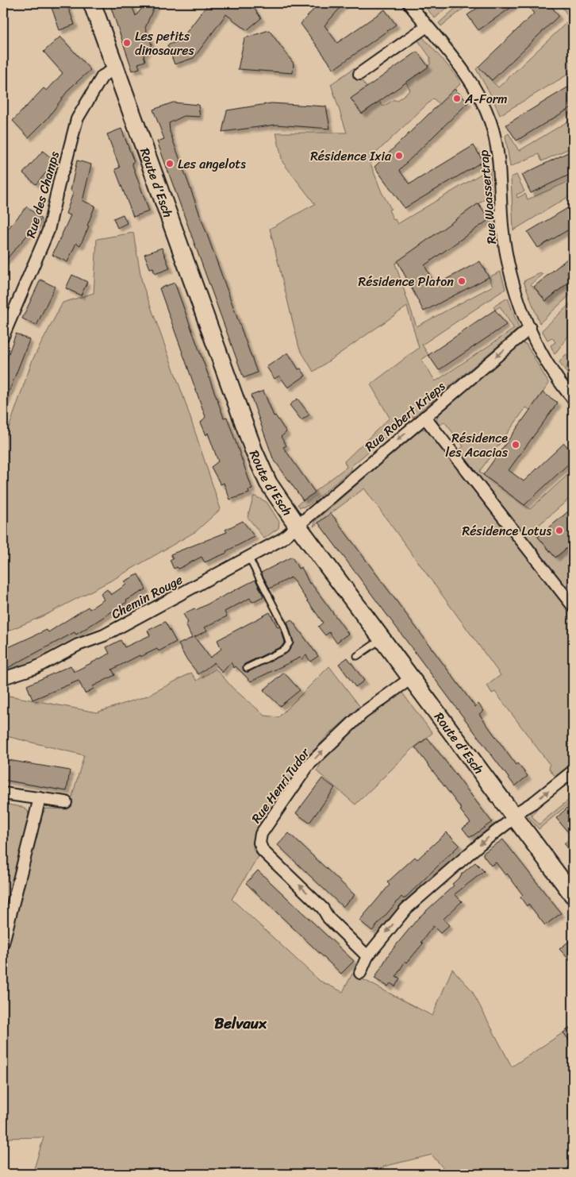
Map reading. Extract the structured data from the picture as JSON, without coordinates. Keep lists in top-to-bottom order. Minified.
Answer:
{"streets":{"main road":["Route d'Esch"],"street":["Rue des Champs","Rue Waassertrap","Rue Robert Krieps","Chemin Rouge","Rue Henri Tudor"]},"crossings":[["Route d'Esch","Rue des Champs"],["Route d'Esch","Rue Robert Krieps"],["Route d'Esch","Chemin Rouge"],["Route d'Esch","Rue Henri Tudor"],["Rue Waassertrap","Rue Robert Krieps"],["Rue Robert Krieps","Chemin Rouge"]],"one_way":["Rue Robert Krieps"],"districts":["Belvaux"],"places":["Les petits dinosaures","A-Form","Résidence Ixia","Les angelots","Résidence Platon","Résidence les Acacias","Résidence Lotus"]}
